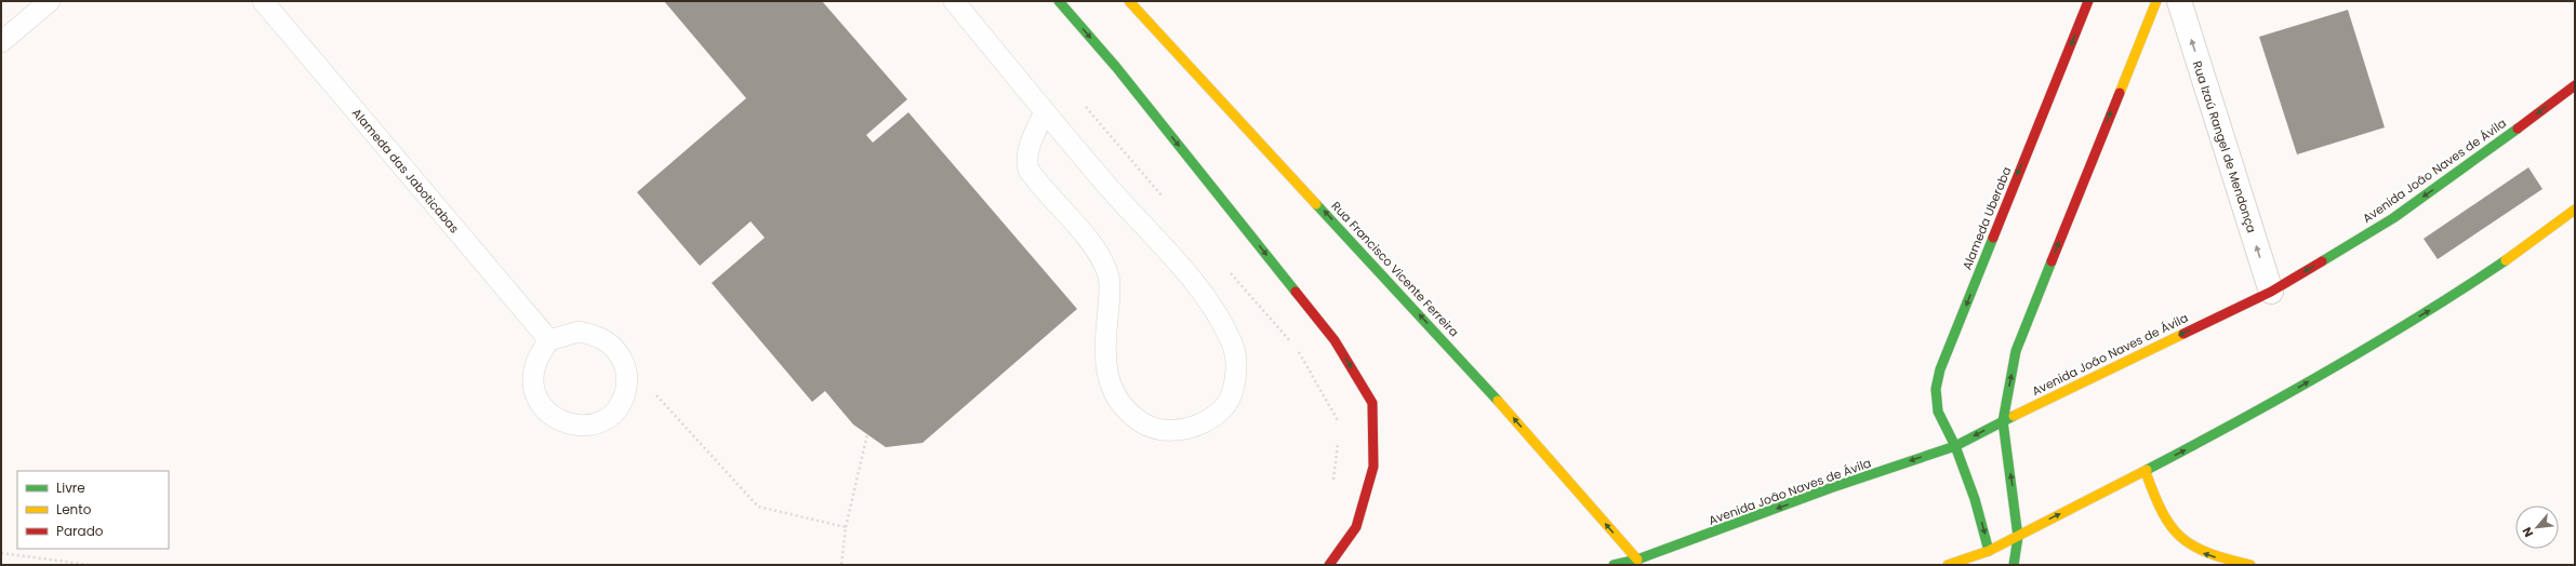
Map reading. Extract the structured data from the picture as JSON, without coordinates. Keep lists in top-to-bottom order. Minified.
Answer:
{"streets":{"main road":["Avenida João Naves de Ávila","Alameda Uberaba","Rua Francisco Vicente Ferreira"],"street":["Rua Izaú Rangel de Mendonça"],"lane":["Alameda das Jaboticabas"]},"crossings":[["Rua Izaú Rangel de Mendonça","Avenida João Naves de Ávila"],["Avenida João Naves de Ávila","Alameda Uberaba"],["Avenida João Naves de Ávila","Rua Francisco Vicente Ferreira"]],"one_way":["Rua Izaú Rangel de Mendonça","Avenida João Naves de Ávila","Rua Francisco Vicente Ferreira"],"legend":["Livre","Lento","Parado"],"north":"bottom left"}
